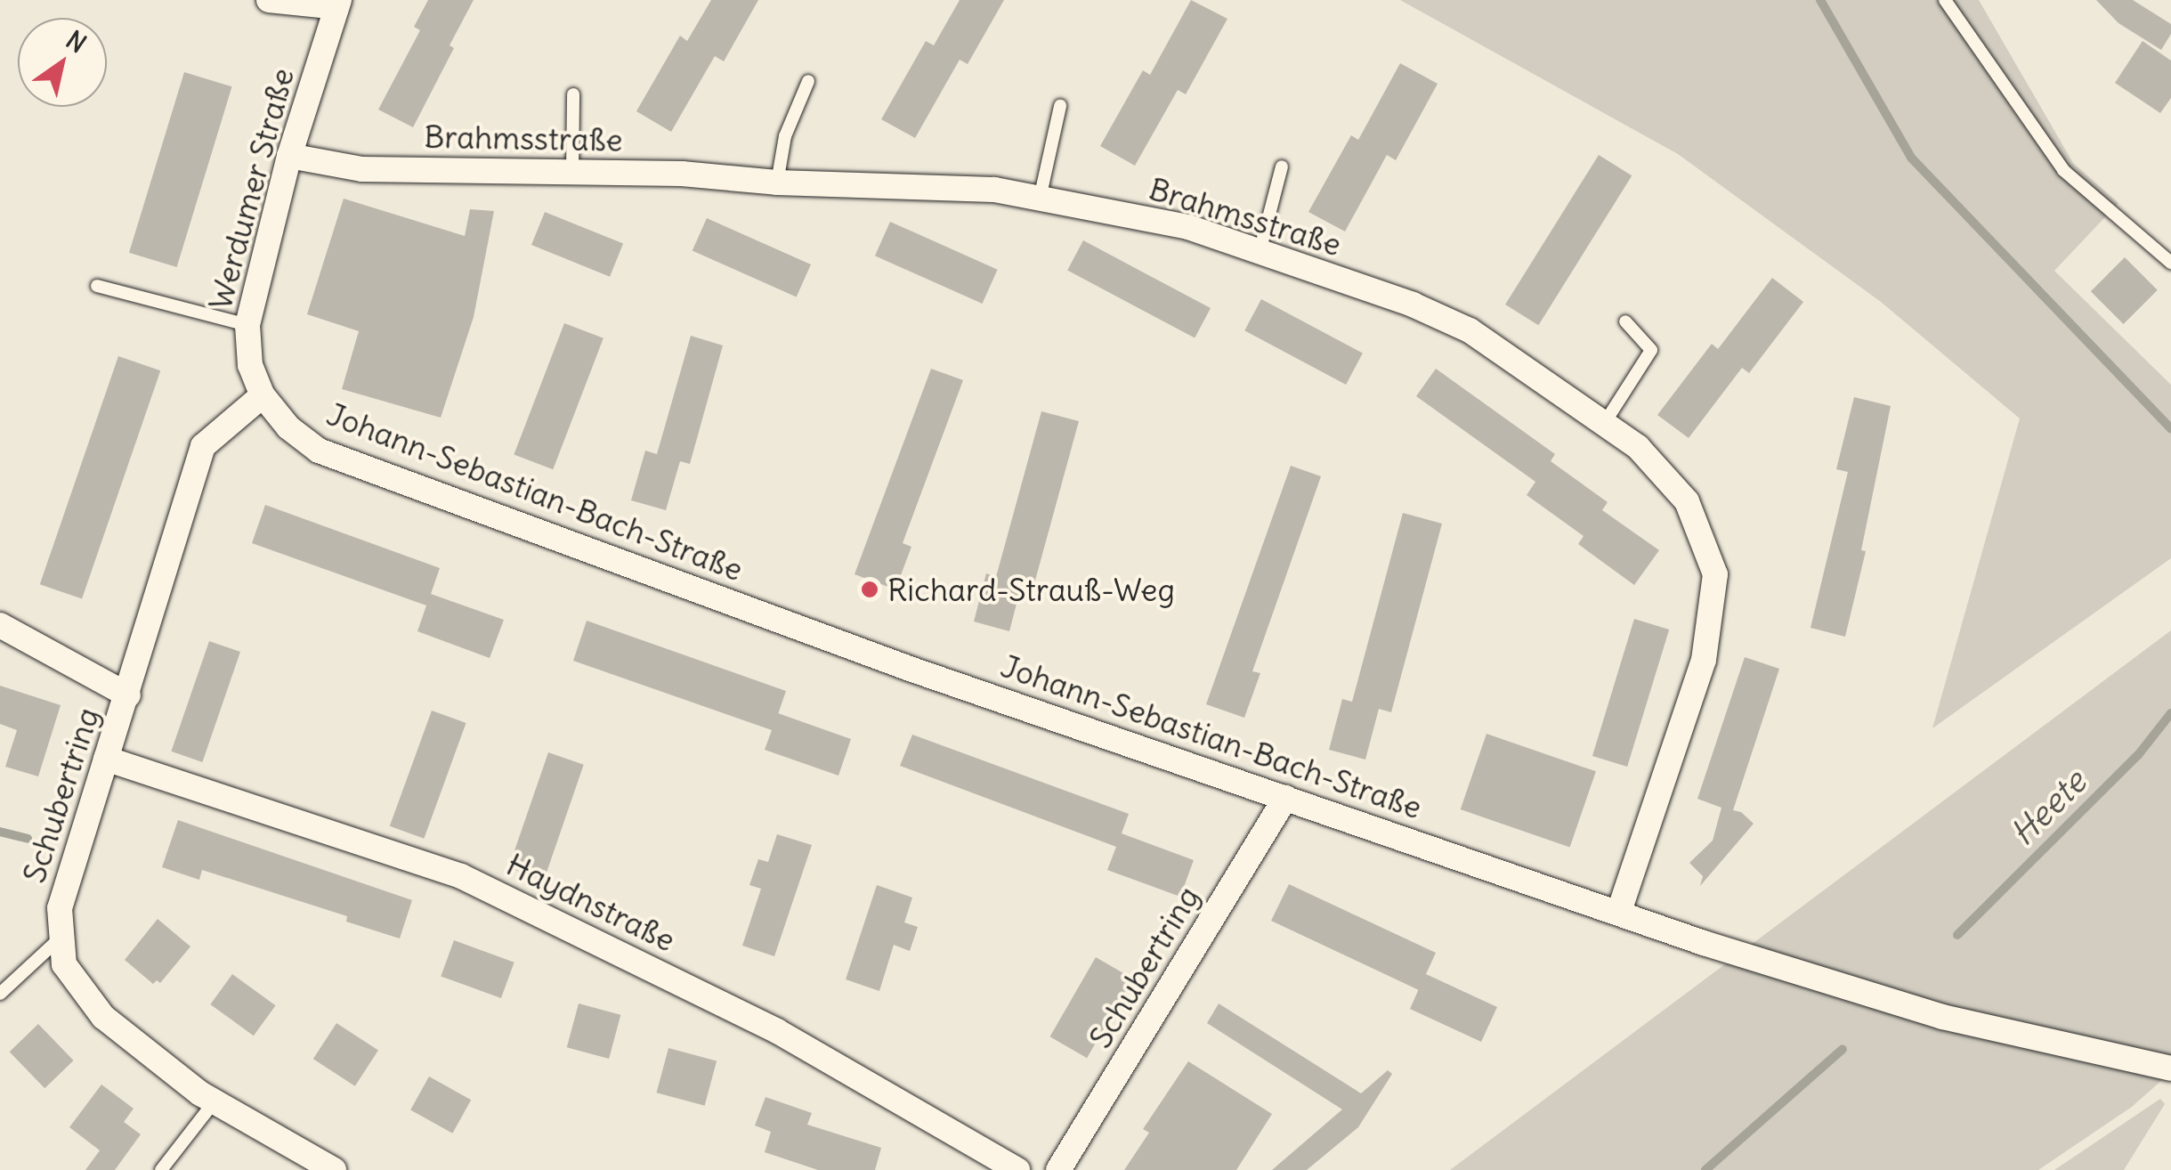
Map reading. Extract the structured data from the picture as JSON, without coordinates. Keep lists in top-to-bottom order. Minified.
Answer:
{"streets":{"street":["Brahmsstraße","Werdumer Straße","Johann-Sebastian-Bach-Straße","Schubertring","Haydnstraße"]},"crossings":[["Brahmsstraße","Werdumer Straße"],["Brahmsstraße","Johann-Sebastian-Bach-Straße"],["Werdumer Straße","Johann-Sebastian-Bach-Straße"],["Werdumer Straße","Schubertring"],["Johann-Sebastian-Bach-Straße","Schubertring"],["Schubertring","Haydnstraße"]],"water":["Heete"],"places":["Richard-Strauß-Weg"],"north":"top right"}
